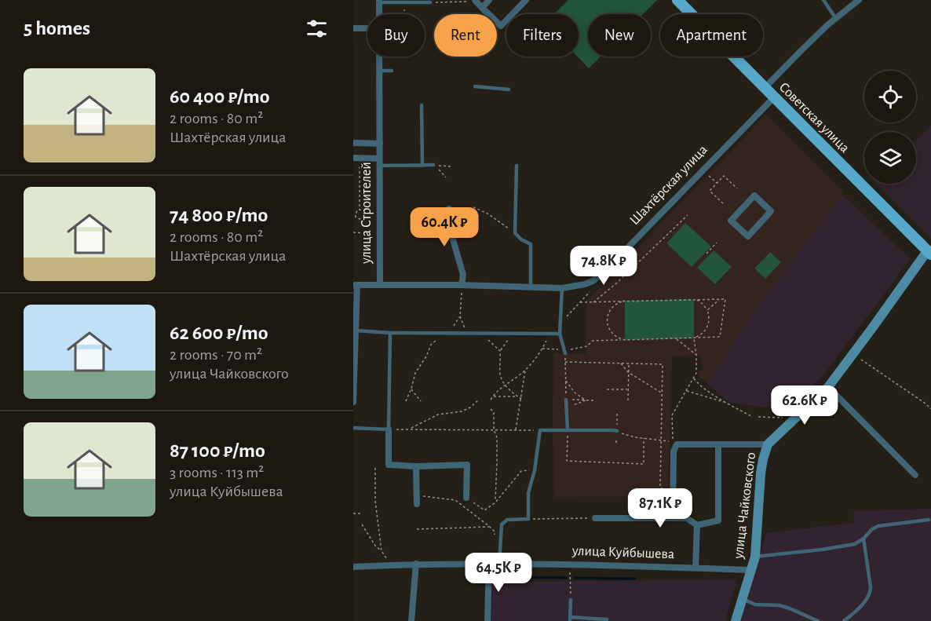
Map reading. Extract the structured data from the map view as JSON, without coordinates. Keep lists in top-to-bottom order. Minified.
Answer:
{"streets":{"main road":["Советская улица"],"street":["Шахтёрская улица","улица Строителей","улица Чайковского","улица Куйбышева"]},"crossings":[["Советская улица","Шахтёрская улица"],["Советская улица","улица Чайковского"],["Шахтёрская улица","улица Строителей"],["улица Чайковского","улица Куйбышева"]],"page":{"heading":"5 homes","chip":["Buy","Rent","Filters","New","Apartment"],"list":[{"name":"60 400 ₽/mo","note":"2 rooms · 80 m² · Шахтёрская улица"},{"name":"74 800 ₽/mo","note":"2 rooms · 80 m² · Шахтёрская улица"},{"name":"62 600 ₽/mo","note":"2 rooms · 70 m² · улица Чайковского"},{"name":"87 100 ₽/mo","note":"3 rooms · 113 m² · улица Куйбышева"}],"price":["60.4K ₽","74.8K ₽","62.6K ₽","87.1K ₽","64.5K ₽"]}}
